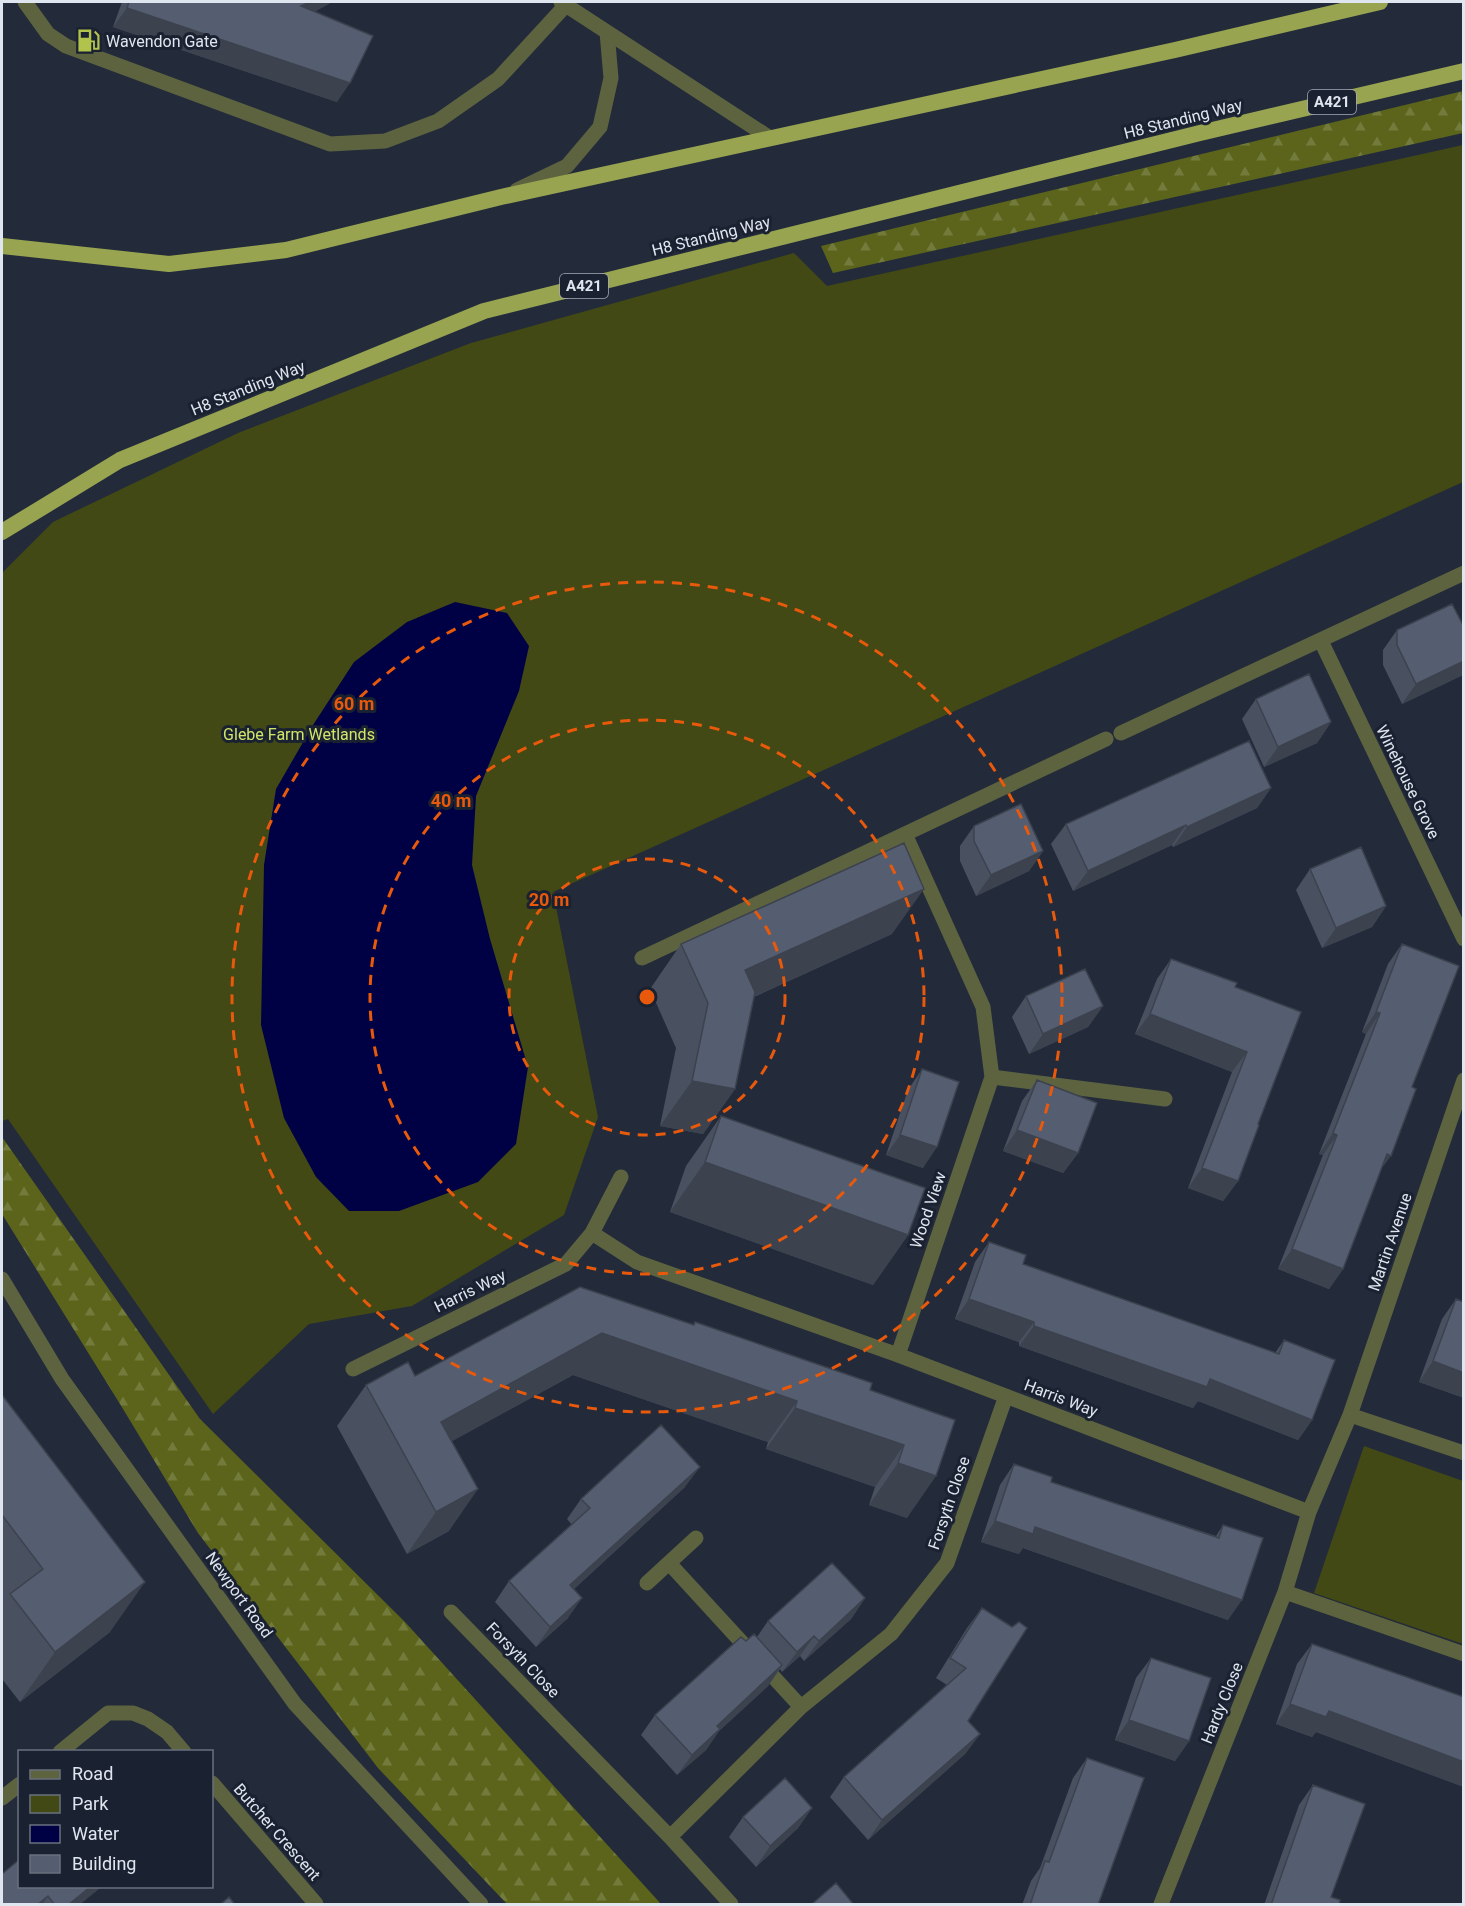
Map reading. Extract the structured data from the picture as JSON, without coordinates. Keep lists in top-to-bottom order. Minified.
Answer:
{"streets":{"highway":["A421","H8 Standing Way"],"street":["Winehouse Grove","Wood View","Martin Avenue","Harris Way","Forsyth Close","Newport Road","Hardy Close","Butcher Crescent"]},"crossings":[["Wood View","Harris Way"],["Harris Way","Forsyth Close"],["Harris Way","Hardy Close"]],"parks":["Glebe Farm Wetlands"],"places":{"fuel station":["Wavendon Gate"]},"legend":["Road","Park","Water","Building"],"rings":["60 m","40 m","20 m"]}
